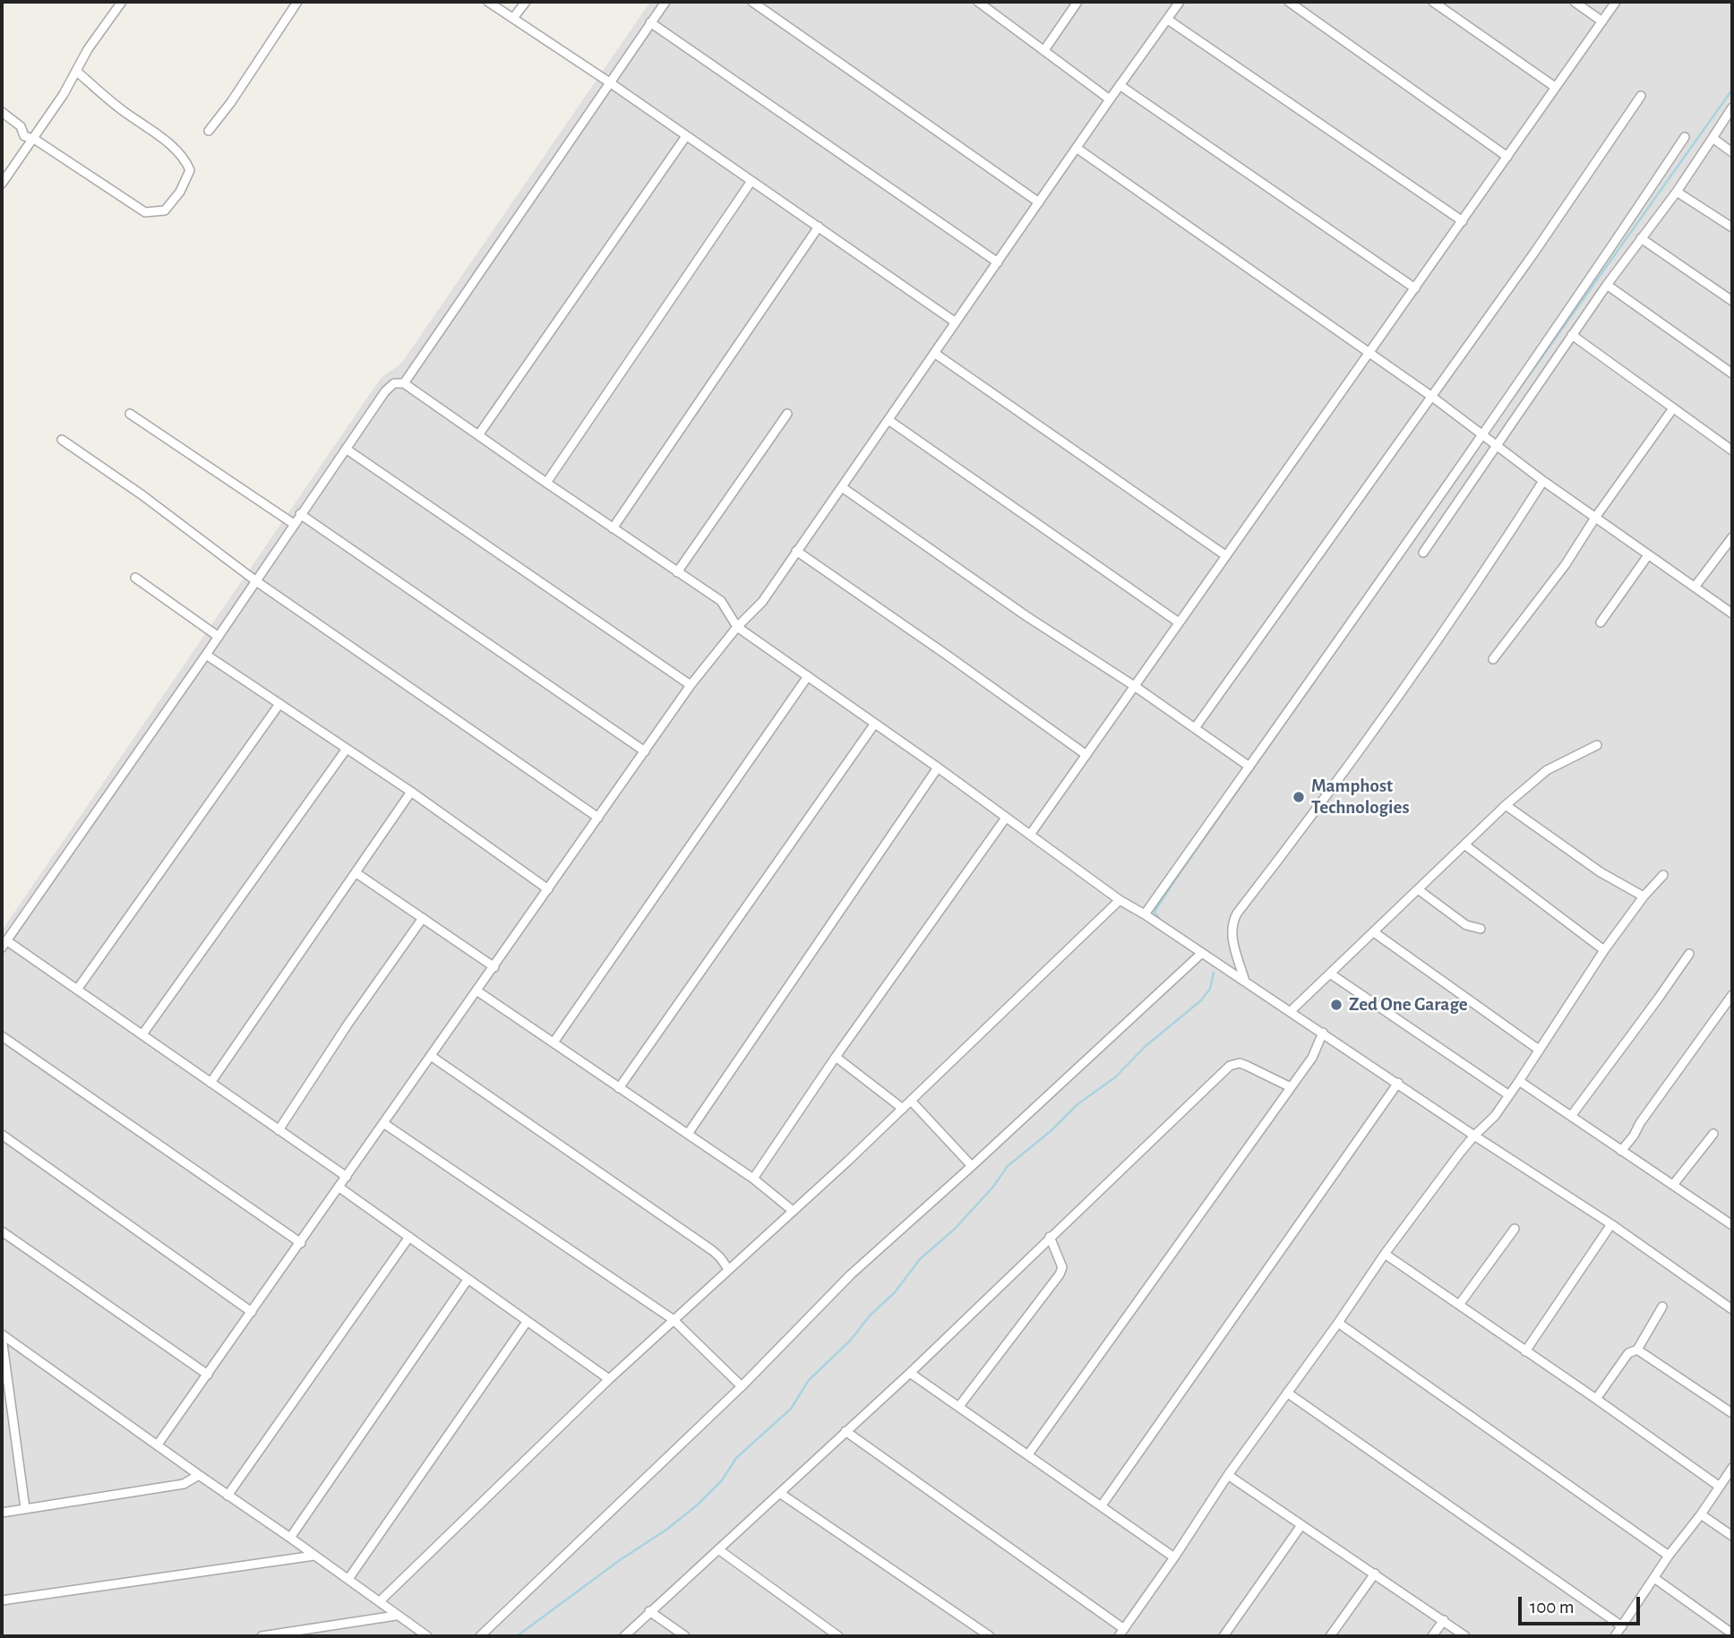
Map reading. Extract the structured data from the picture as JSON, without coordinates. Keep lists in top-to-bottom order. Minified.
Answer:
{"places":["Mamphost Technologies","Zed One Garage"],"scale_bar":"100 m"}
